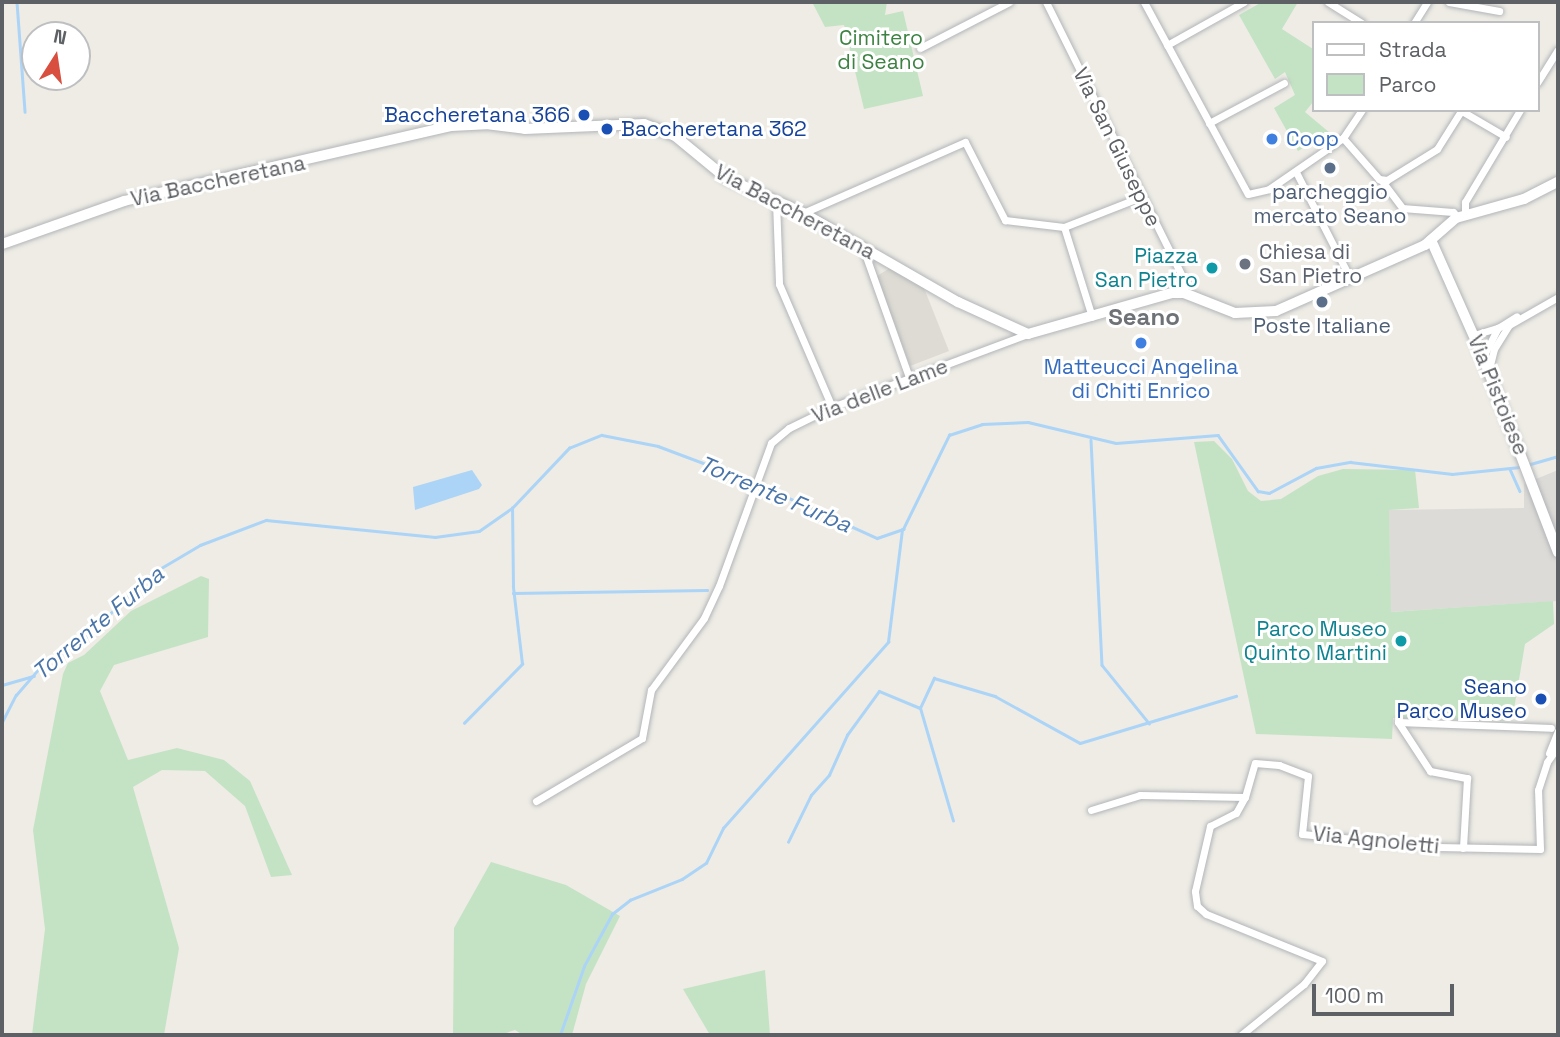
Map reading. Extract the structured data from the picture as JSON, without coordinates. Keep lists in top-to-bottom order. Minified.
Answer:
{"streets":{"street":["Via San Giuseppe","Via Baccheretana","Via delle Lame","Via Pistoiese","Via Agnoletti"]},"crossings":[["Via Baccheretana","Via delle Lame"]],"districts":["Seano"],"water":["Torrente Furba"],"parks":["Cimitero di Seano"],"places":["Baccheretana 366","Baccheretana 362","Coop","parcheggio mercato Seano","Chiesa di San Pietro","Piazza San Pietro","Poste Italiane","Matteucci Angelina di Chiti Enrico","Parco Museo Quinto Martini","Seano Parco Museo"],"legend":["Strada","Parco"],"scale_bar":"100 m","north":"top"}
